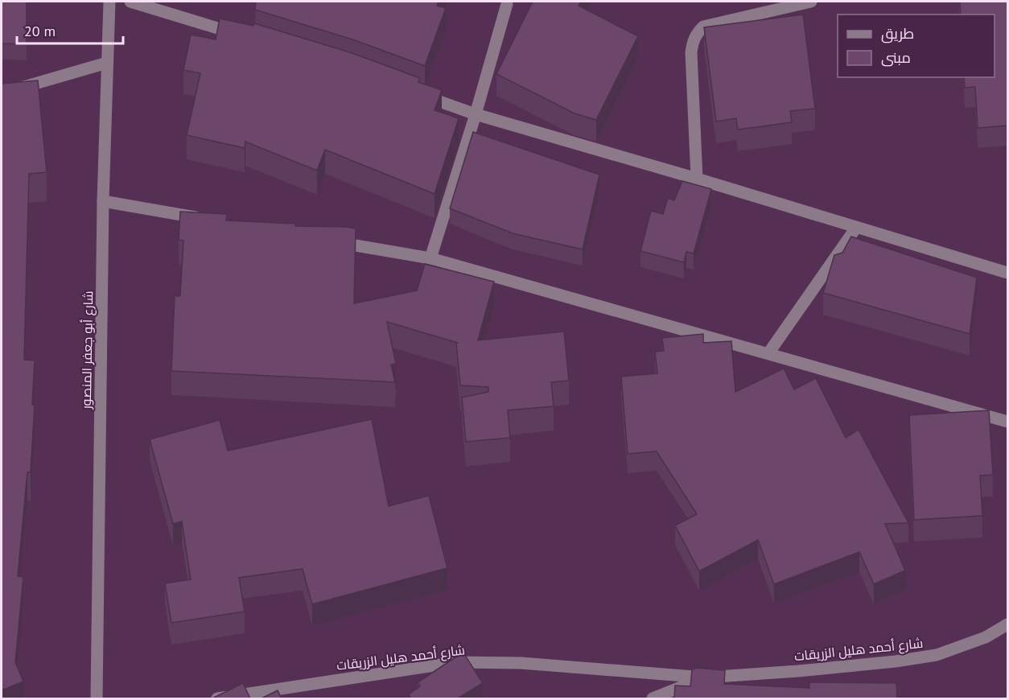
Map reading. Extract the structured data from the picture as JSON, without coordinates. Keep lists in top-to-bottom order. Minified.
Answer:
{"streets":{"street":["شارع أبو جعفر المنصور","شارع أحمد هليل الزريقات"]},"legend":["طريق","مبنى"],"scale_bar":"20 m"}
